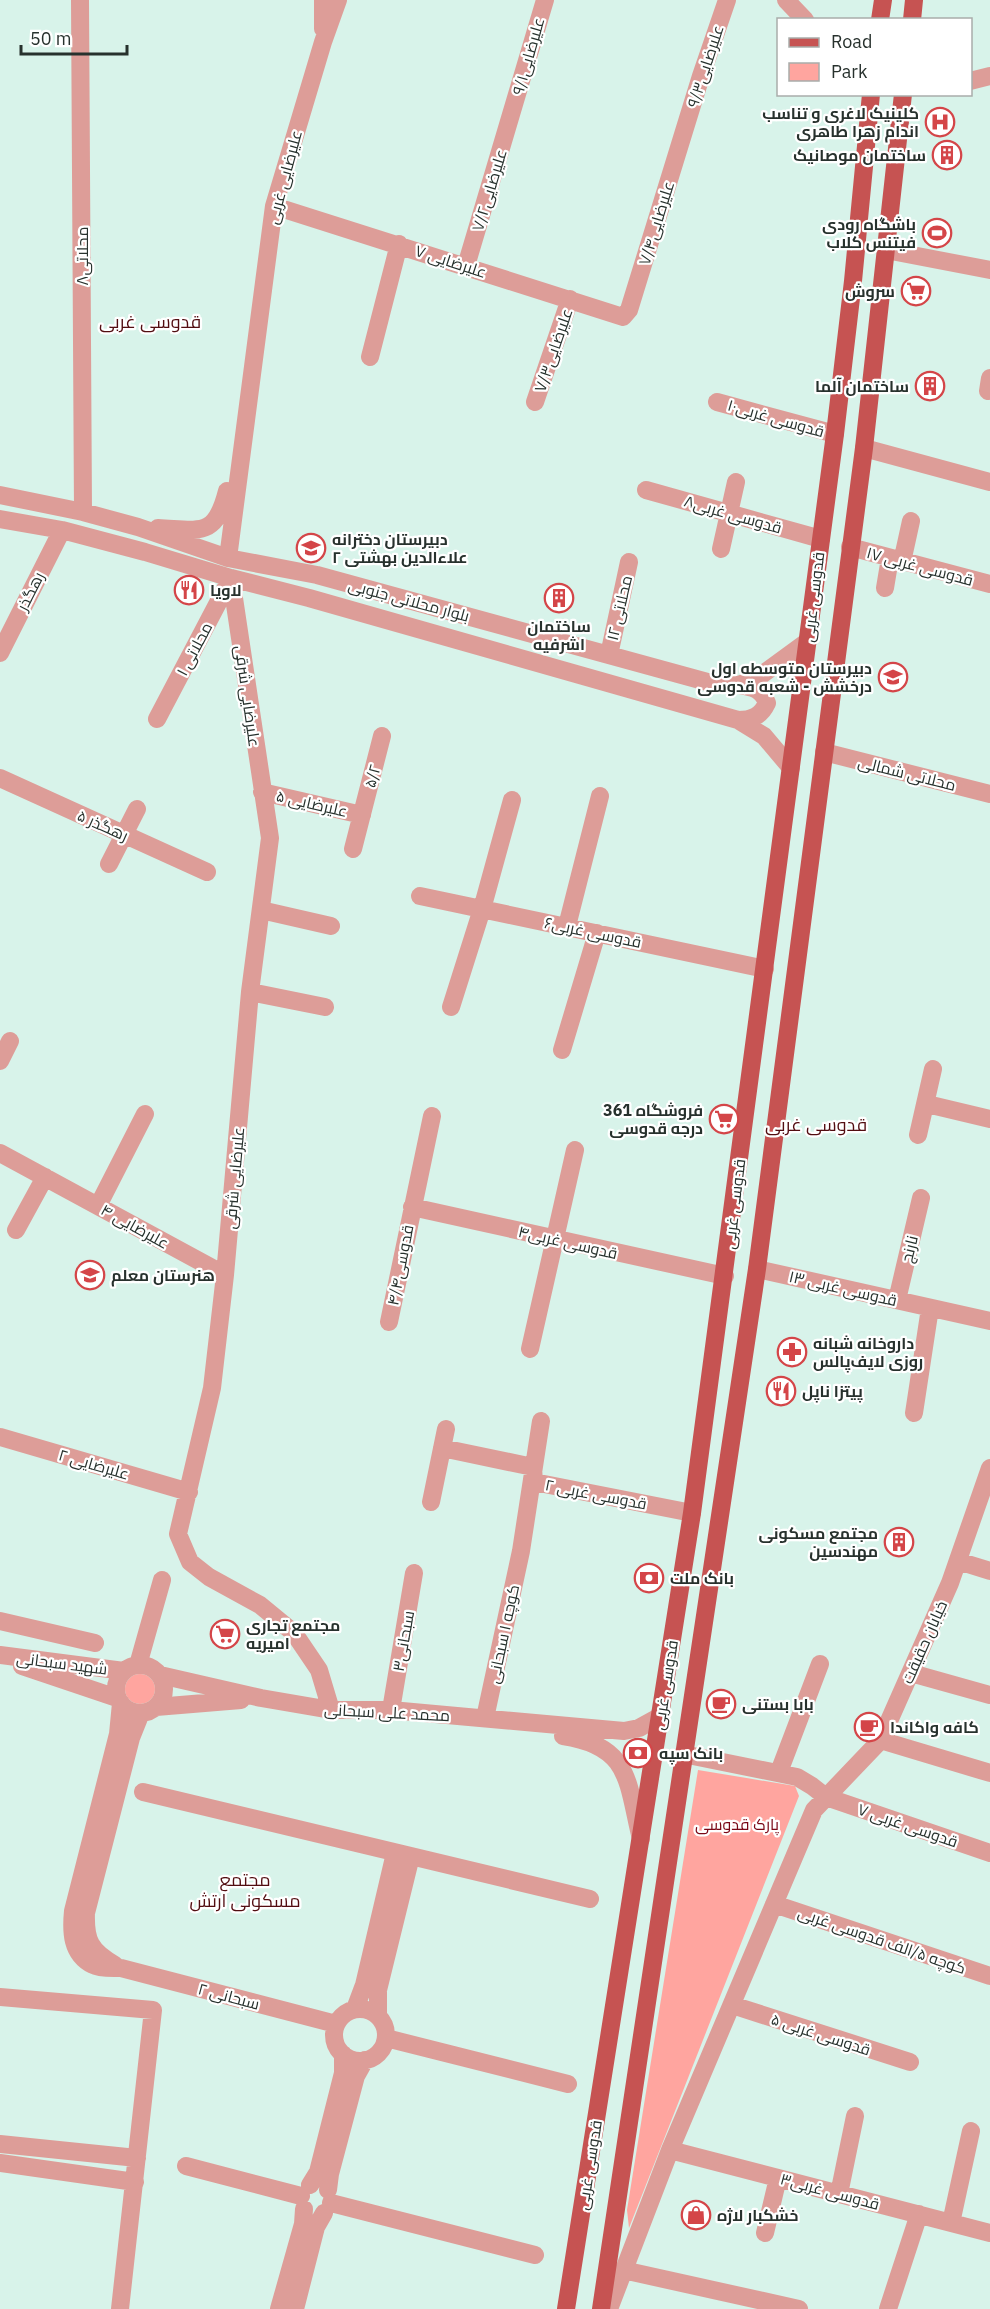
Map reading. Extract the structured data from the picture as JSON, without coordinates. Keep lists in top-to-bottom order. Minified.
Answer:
{"streets":{"main road":["قدوسی غربی"],"street":["علیرضایی۹/۱","علیرضایی۹/۳","علیرضایی غربی","علیرضایی۷/۲","علیرضایی۷/۴","محلاتی۸","۷ علیرضایی","علیرضایی۷/۳","قدوسی غربی۱۰","قدوسی غربی۸","۱۷ قدوسی غربی","رهگذر","بلوار محلاتی جنوبی","۱۲ محلاتی","۱ محلاتی","علیرضایی شرقی","محلاتی شمالی","۵/۲","۵ علیرضایی","۵ رهگذر","قدوسی غربی۶","۴ علیرضایی","قدوسی غربی۴","نارنج","قدوسی۴/۴","۱۳ قدوسی غربی","۲ علیرضایی","۲ قدوسی غربی","کوچه ۱ سبحانی","سبحانی۳","خیابان حقیقت","شهید سبحانی","محمد علی سبحانی","۷ قدوسی غربی","کوچه ۵/الف قدوسی غربی","سبحانی ۲","۵ قدوسی غربی","قدوسی غربی۳"]},"crossings":[["علیرضایی۹/۱","علیرضایی۷/۲"],["علیرضایی۹/۳","علیرضایی۷/۴"],["علیرضایی غربی","۷ علیرضایی"],["علیرضایی غربی","بلوار محلاتی جنوبی"],["علیرضایی۷/۲","۷ علیرضایی"],["علیرضایی۷/۴","۷ علیرضایی"],["محلاتی۸","بلوار محلاتی جنوبی"],["۷ علیرضایی","علیرضایی۷/۳"],["قدوسی غربی۱۰","قدوسی غربی"],["قدوسی غربی۸","قدوسی غربی"],["۱۷ قدوسی غربی","قدوسی غربی"],["رهگذر","بلوار محلاتی جنوبی"],["قدوسی غربی","بلوار محلاتی جنوبی"],["قدوسی غربی","محلاتی شمالی"],["قدوسی غربی","قدوسی غربی۶"],["قدوسی غربی","قدوسی غربی۴"],["قدوسی غربی","۱۳ قدوسی غربی"],["قدوسی غربی","۲ قدوسی غربی"],["قدوسی غربی","محمد علی سبحانی"],["قدوسی غربی","۷ قدوسی غربی"],["بلوار محلاتی جنوبی","۱۲ محلاتی"],["بلوار محلاتی جنوبی","۱ محلاتی"],["بلوار محلاتی جنوبی","علیرضایی شرقی"],["۱ محلاتی","علیرضایی شرقی"],["علیرضایی شرقی","۵ علیرضایی"],["علیرضایی شرقی","۴ علیرضایی"],["علیرضایی شرقی","۲ علیرضایی"],["علیرضایی شرقی","محمد علی سبحانی"],["۵/۲","۵ علیرضایی"],["قدوسی غربی۴","قدوسی۴/۴"],["نارنج","۱۳ قدوسی غربی"],["۲ قدوسی غربی","کوچه ۱ سبحانی"],["کوچه ۱ سبحانی","محمد علی سبحانی"],["سبحانی۳","محمد علی سبحانی"],["خیابان حقیقت","۷ قدوسی غربی"],["خیابان حقیقت","کوچه ۵/الف قدوسی غربی"],["خیابان حقیقت","۵ قدوسی غربی"],["خیابان حقیقت","قدوسی غربی۳"],["شهید سبحانی","محمد علی سبحانی"]],"districts":["قدوسی غربی","قدوسی غربی","مجتمع مسکونی ارتش"],"parks":["پارک قدوسی"],"places":{"hospital":["کلینیک لاغری و تناسب اندام زهرا طاهری"],"building":["ساختمان موصانیک","ساختمان آلما","ساختمان اشرفیه","مجتمع مسکونی مهندسین"],"sports":["باشگاه رودی فیتنس کلاب"],"supermarket":["سروش","فروشگاه 361 درجه قدوسی","مجتمع تجاری امیریه"],"school or university":["دبیرستان دخترانه علاءالدین بهشتی ۲","دبیرستان متوسطه اول درخشش - شعبه قدوسی","هنرستان معلم"],"restaurant":["لاویا","پیتزا ناپل"],"pharmacy":["داروخانه شبانه روزی لایف‌پالس"],"bank":["بانک ملت","بانک سپه"],"cafe":["بابا بستنی","کافه واکاندا"],"shop":["خشکبار لاژه"]},"legend":["Road","Park"],"scale_bar":"50 m"}
